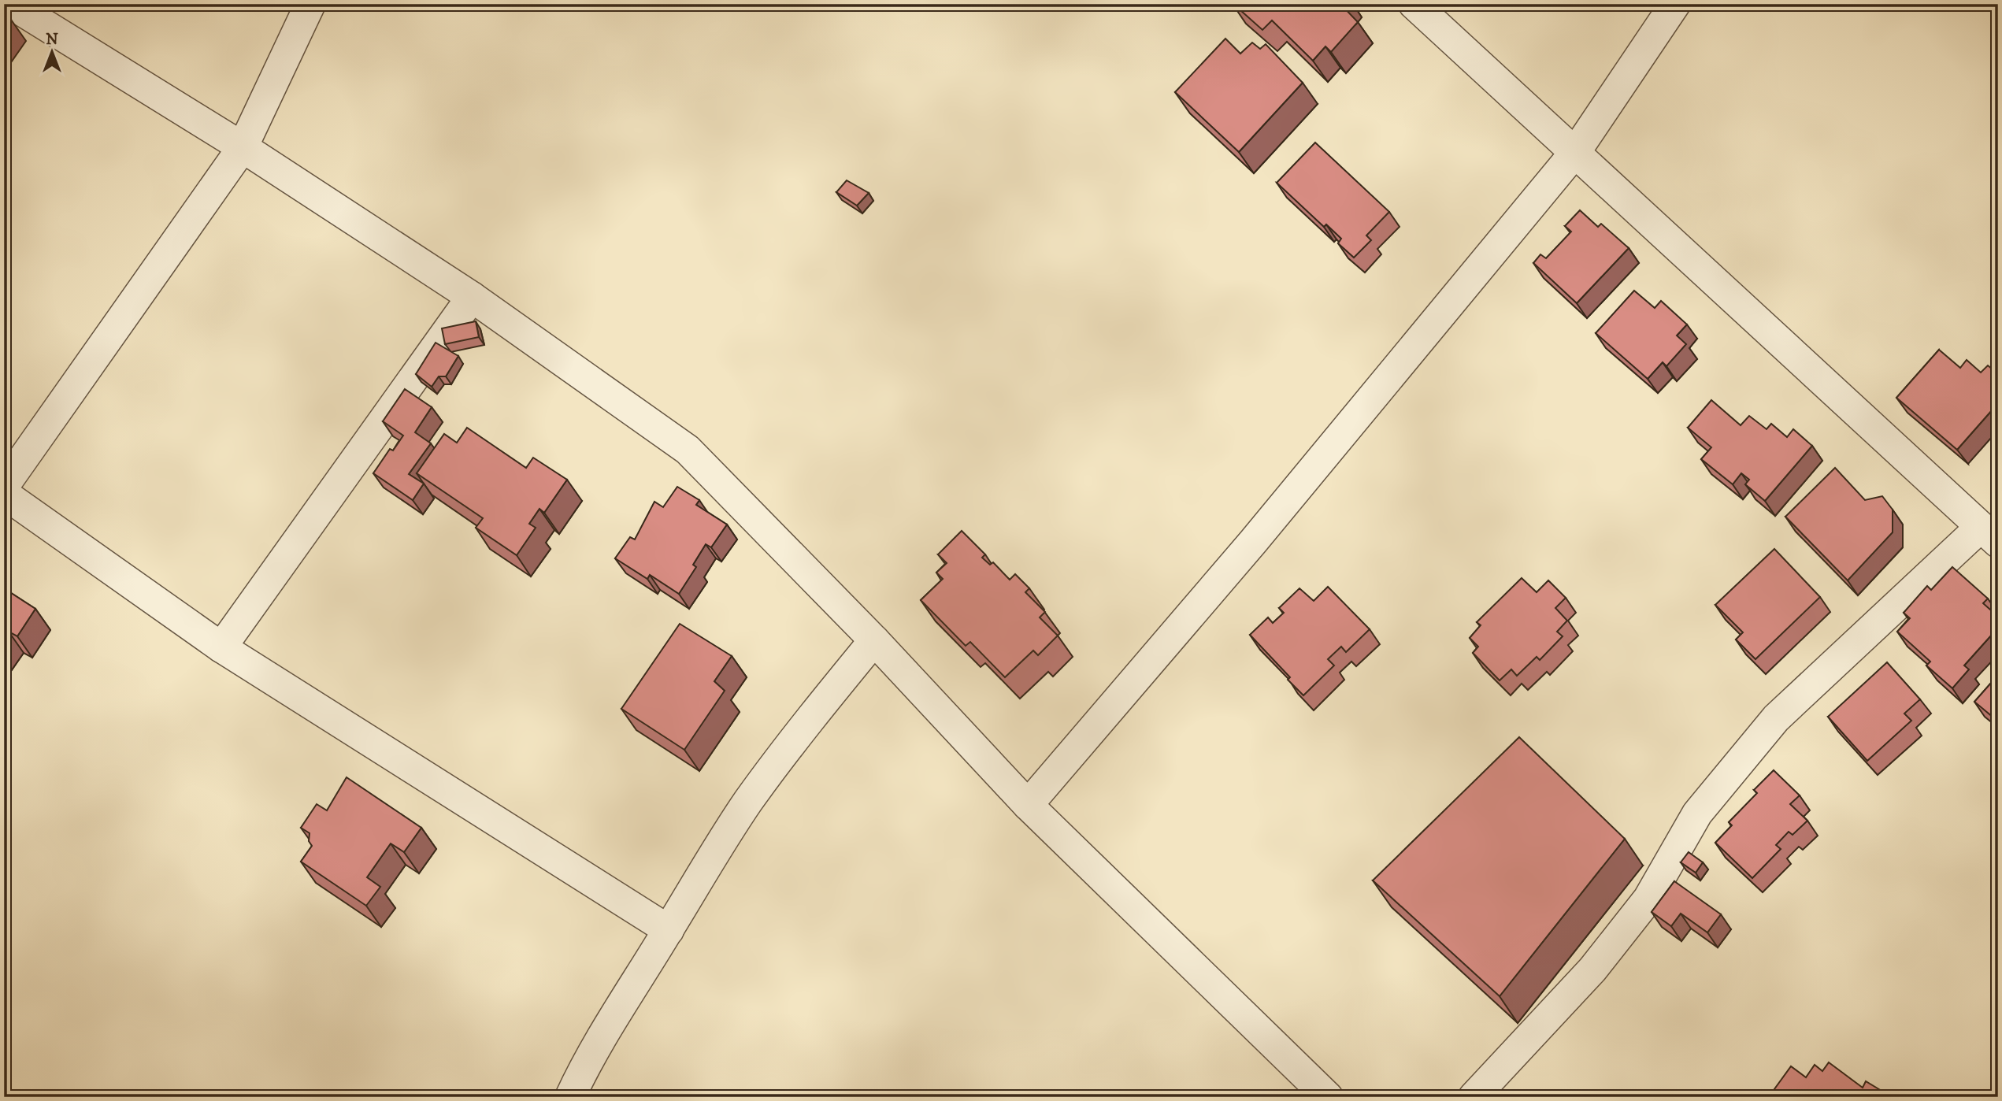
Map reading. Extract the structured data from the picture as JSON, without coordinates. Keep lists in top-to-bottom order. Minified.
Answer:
{"north":"top"}
